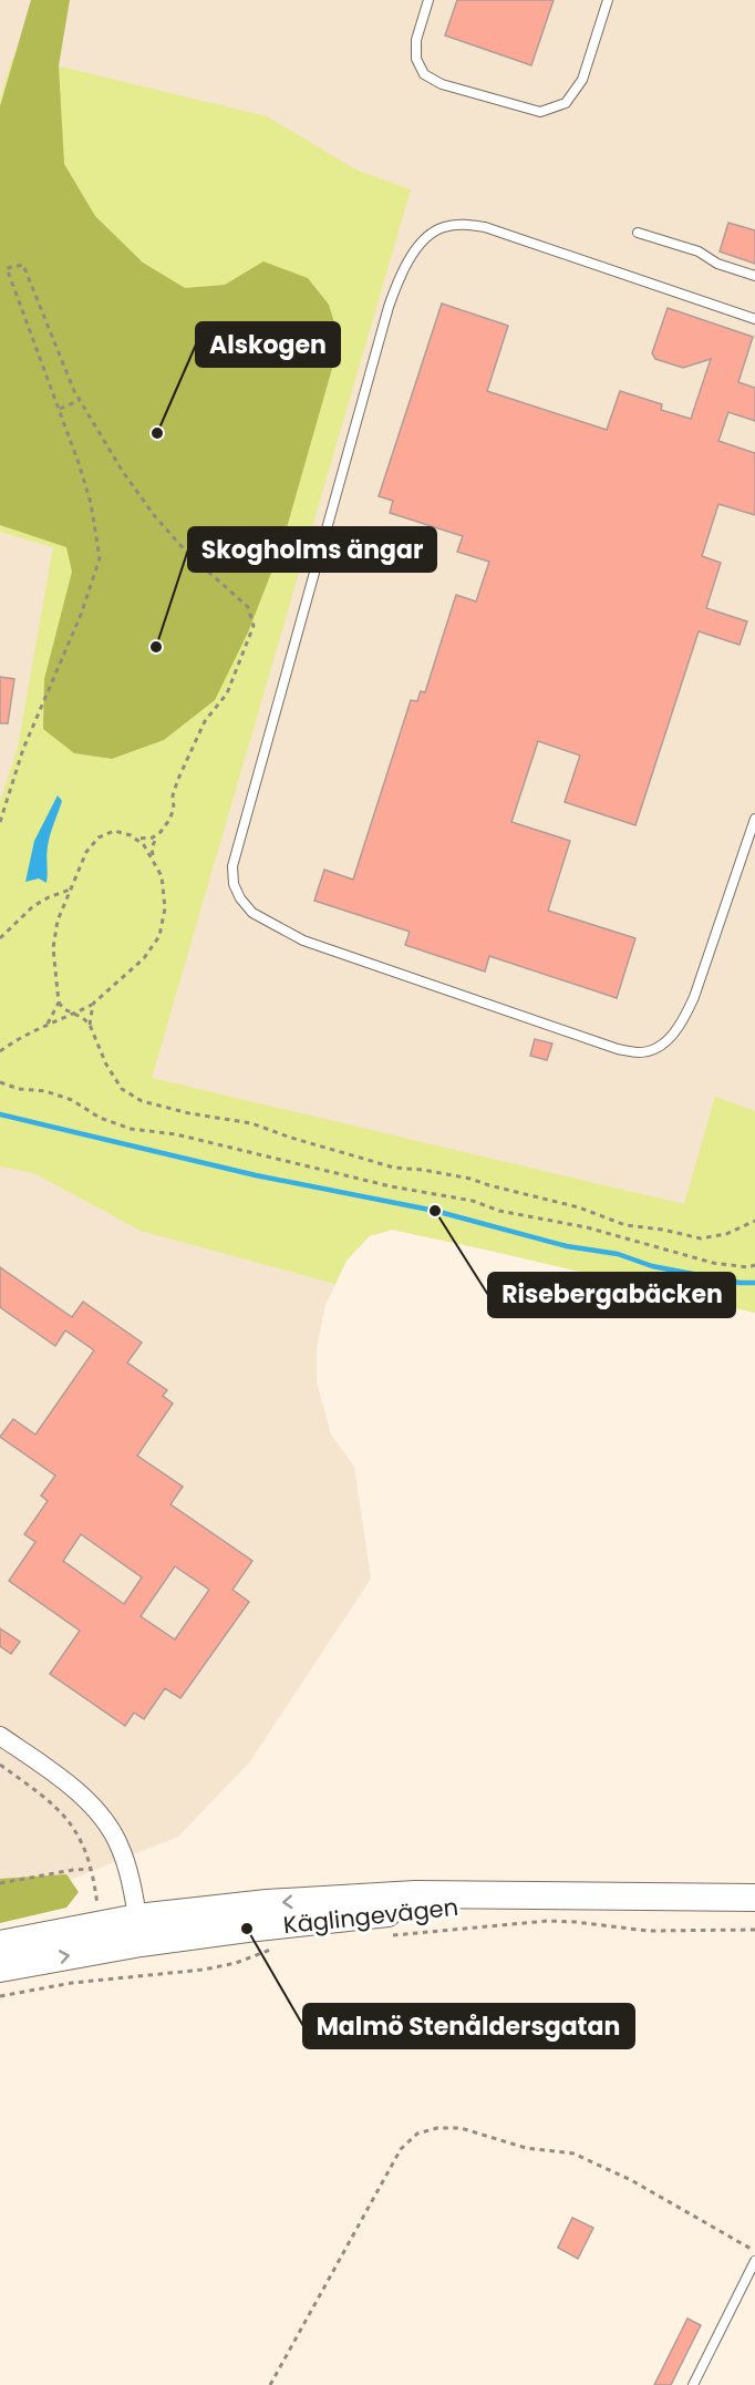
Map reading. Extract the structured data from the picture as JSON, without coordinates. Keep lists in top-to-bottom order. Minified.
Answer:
{"streets":{"main road":["Käglingevägen"]},"places":["Alskogen","Skogholms ängar","Risebergabäcken","Malmö Stenåldersgatan"]}
